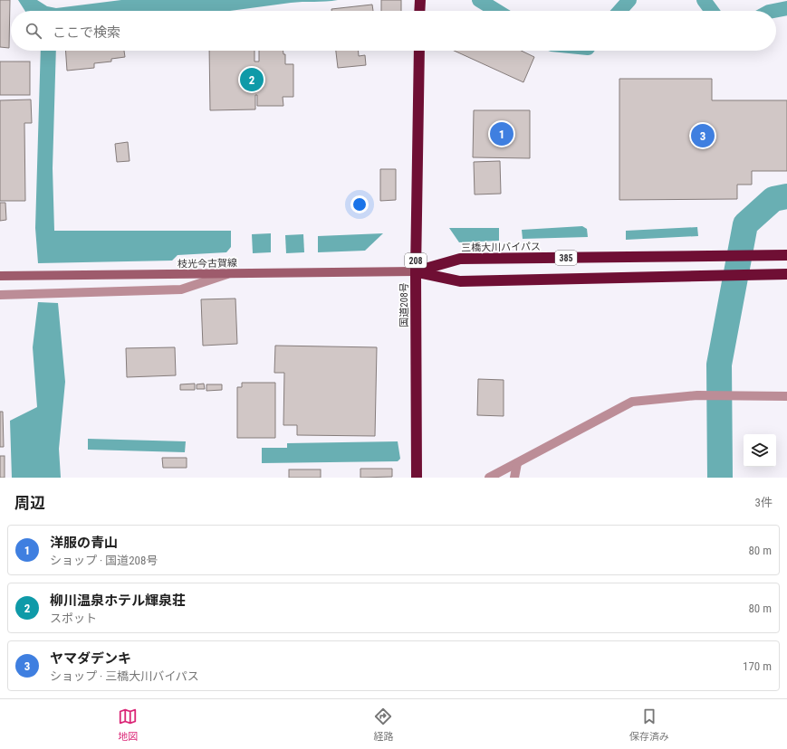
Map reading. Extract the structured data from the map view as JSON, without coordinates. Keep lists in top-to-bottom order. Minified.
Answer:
{"streets":{"highway":["三橋大川バイパス","385","208","国道208号"],"main road":["枝光今古賀線"]},"crossings":[["三橋大川バイパス","385"],["三橋大川バイパス","枝光今古賀線"],["三橋大川バイパス","国道208号"],["385","枝光今古賀線"],["385","国道208号"],["枝光今古賀線","国道208号"]],"page":{"search":"ここで検索","pins":["2","1","3"],"heading":["周辺","3件"],"list":[{"mark":"1","name":"洋服の青山","note":"ショップ · 国道208号","value":"80 m"},{"mark":"2","name":"柳川温泉ホテル輝泉荘","note":"スポット","value":"80 m"},{"mark":"3","name":"ヤマダデンキ","note":"ショップ · 三橋大川バイパス","value":"170 m"}],"nav":["地図","経路","保存済み"]}}
